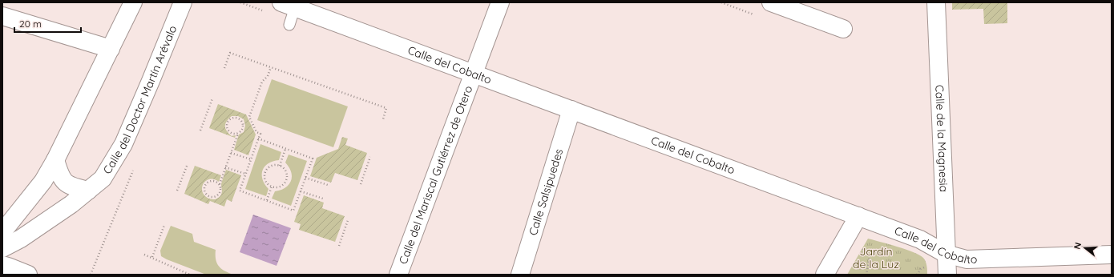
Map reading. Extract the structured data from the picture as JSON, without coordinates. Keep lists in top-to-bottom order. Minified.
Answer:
{"streets":{"street":["Calle del Cobalto","Calle del Doctor Martín Arévalo","Calle de la Magnesia","Calle del Mariscal Gutiérrez de Otero","Calle Salsipuedes"]},"crossings":[["Calle del Cobalto","Calle de la Magnesia"],["Calle del Cobalto","Calle del Mariscal Gutiérrez de Otero"],["Calle del Cobalto","Calle Salsipuedes"]],"parks":["Jardín de la Luz"],"scale_bar":"20 m","north":"left"}
